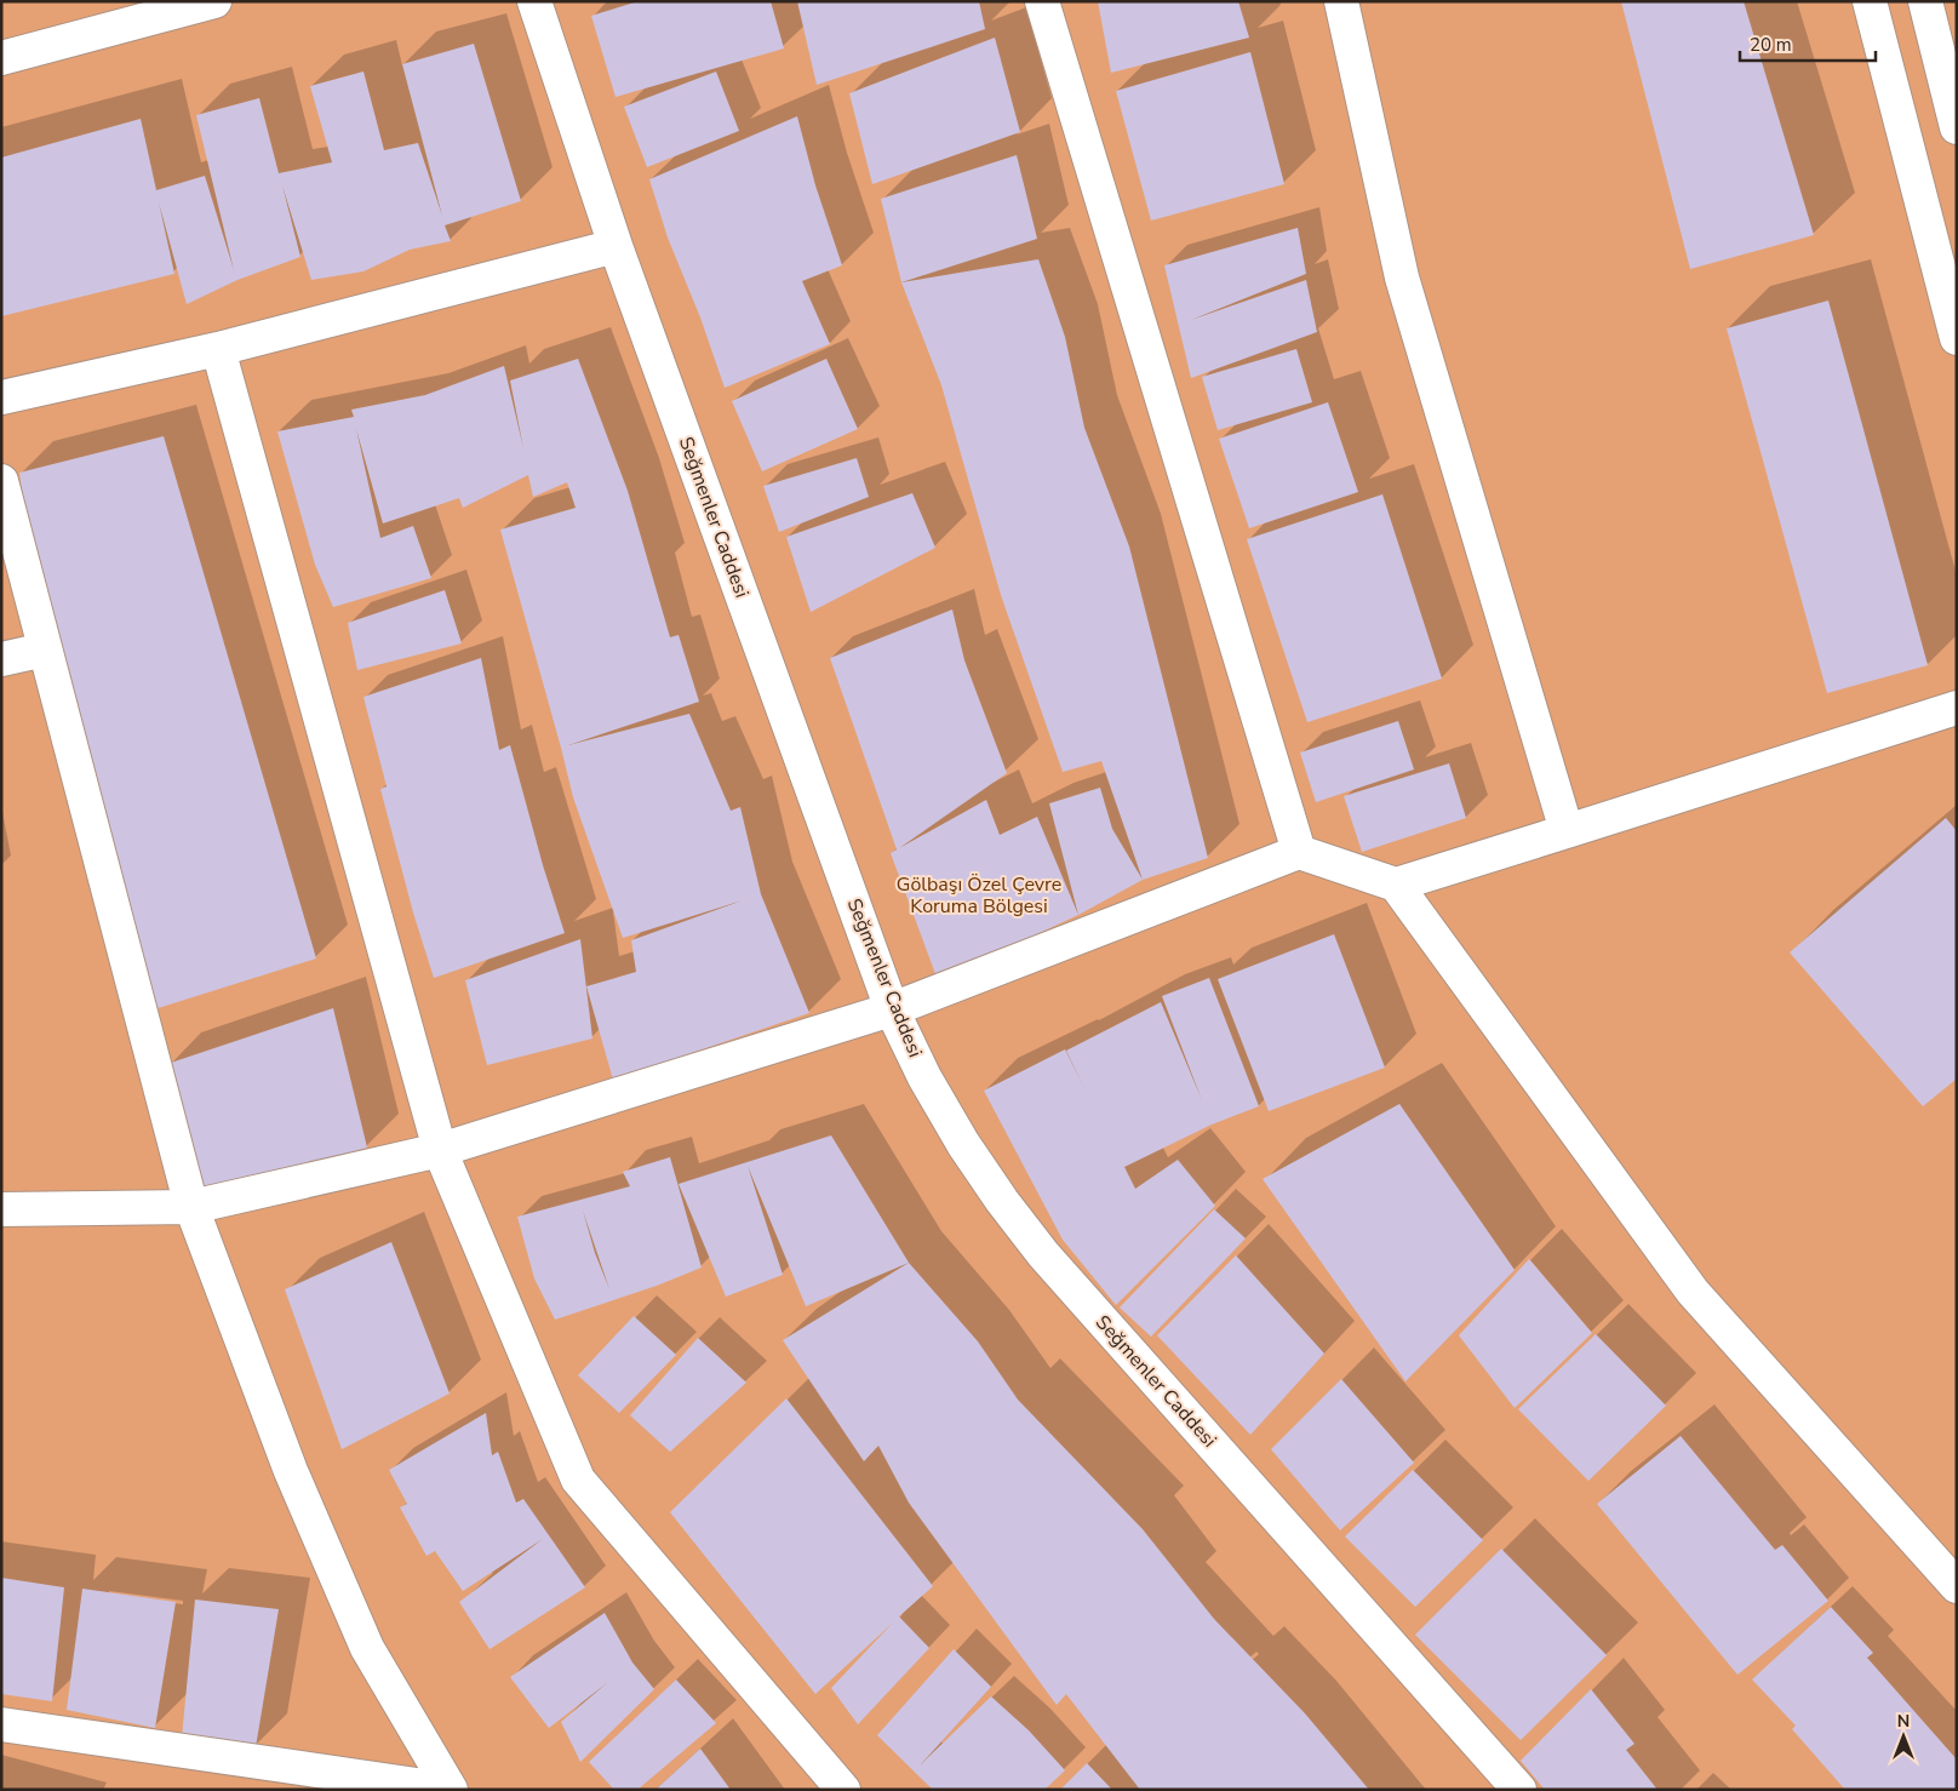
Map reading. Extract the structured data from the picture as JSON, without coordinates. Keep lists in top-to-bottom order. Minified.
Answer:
{"streets":{"street":["Seğmenler Caddesi"]},"parks":["Gölbaşı Özel Çevre Koruma Bölgesi"],"scale_bar":"20 m","north":"top"}
